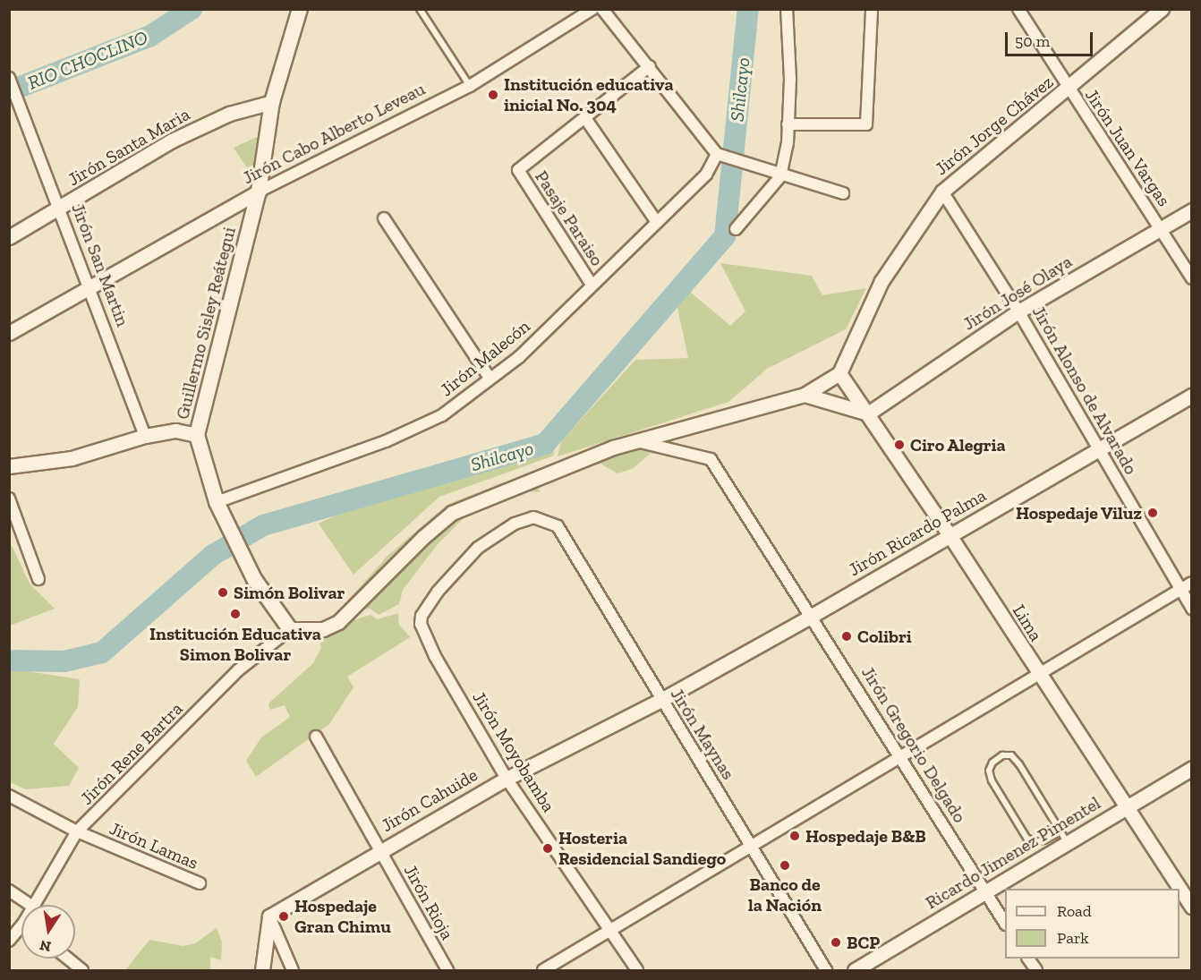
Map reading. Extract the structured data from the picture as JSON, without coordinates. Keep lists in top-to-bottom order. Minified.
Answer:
{"streets":{"main road":["Guillermo Sisley Reátegui"],"street":["Jirón Jorge Chávez","Jirón Cabo Alberto Leveau","Jirón Santa Maria","Jirón Juan Vargas","Pasaje Paraiso","Jirón San Martin","Jirón José Olaya","Jirón Malecón","Jirón Alonso de Alvarado","Jirón Ricardo Palma","Lima","Jirón Maynas","Jirón Gregorio Delgado","Jirón Moyobamba","Jirón Rene Bartra","Jirón Cahuide","Jirón Lamas","Ricardo Jimenez Pimentel","Jirón Rioja"]},"crossings":[["Jirón Jorge Chávez","Jirón Juan Vargas"],["Jirón Jorge Chávez","Jirón Alonso de Alvarado"],["Jirón Jorge Chávez","Lima"],["Jirón Cabo Alberto Leveau","Jirón San Martin"],["Jirón Cabo Alberto Leveau","Guillermo Sisley Reátegui"],["Jirón Santa Maria","Jirón San Martin"],["Jirón Santa Maria","Guillermo Sisley Reátegui"],["Jirón Juan Vargas","Jirón José Olaya"],["Pasaje Paraiso","Jirón Malecón"],["Jirón José Olaya","Jirón Alonso de Alvarado"],["Jirón José Olaya","Lima"],["Guillermo Sisley Reátegui","Jirón Malecón"],["Guillermo Sisley Reátegui","Jirón Rene Bartra"],["Jirón Alonso de Alvarado","Jirón Ricardo Palma"],["Jirón Ricardo Palma","Lima"],["Jirón Ricardo Palma","Jirón Maynas"],["Jirón Ricardo Palma","Jirón Gregorio Delgado"],["Jirón Ricardo Palma","Jirón Cahuide"],["Lima","Ricardo Jimenez Pimentel"],["Jirón Maynas","Jirón Moyobamba"],["Jirón Maynas","Jirón Cahuide"],["Jirón Gregorio Delgado","Ricardo Jimenez Pimentel"],["Jirón Moyobamba","Jirón Cahuide"],["Jirón Rene Bartra","Jirón Lamas"],["Jirón Cahuide","Jirón Rioja"]],"water":["RIO CHOCLINO","Shilcayo"],"places":["Institución educativa inicial No. 304","Ciro Alegria","Hospedaje Viluz","Simón Bolivar","Institución Educativa Simon Bolivar","Colibri","Hospedaje B&B","Hosteria Residencial Sandiego","Banco de la Nación","Hospedaje Gran Chimu","BCP"],"legend":["Road","Park"],"scale_bar":"50 m","north":"bottom"}
